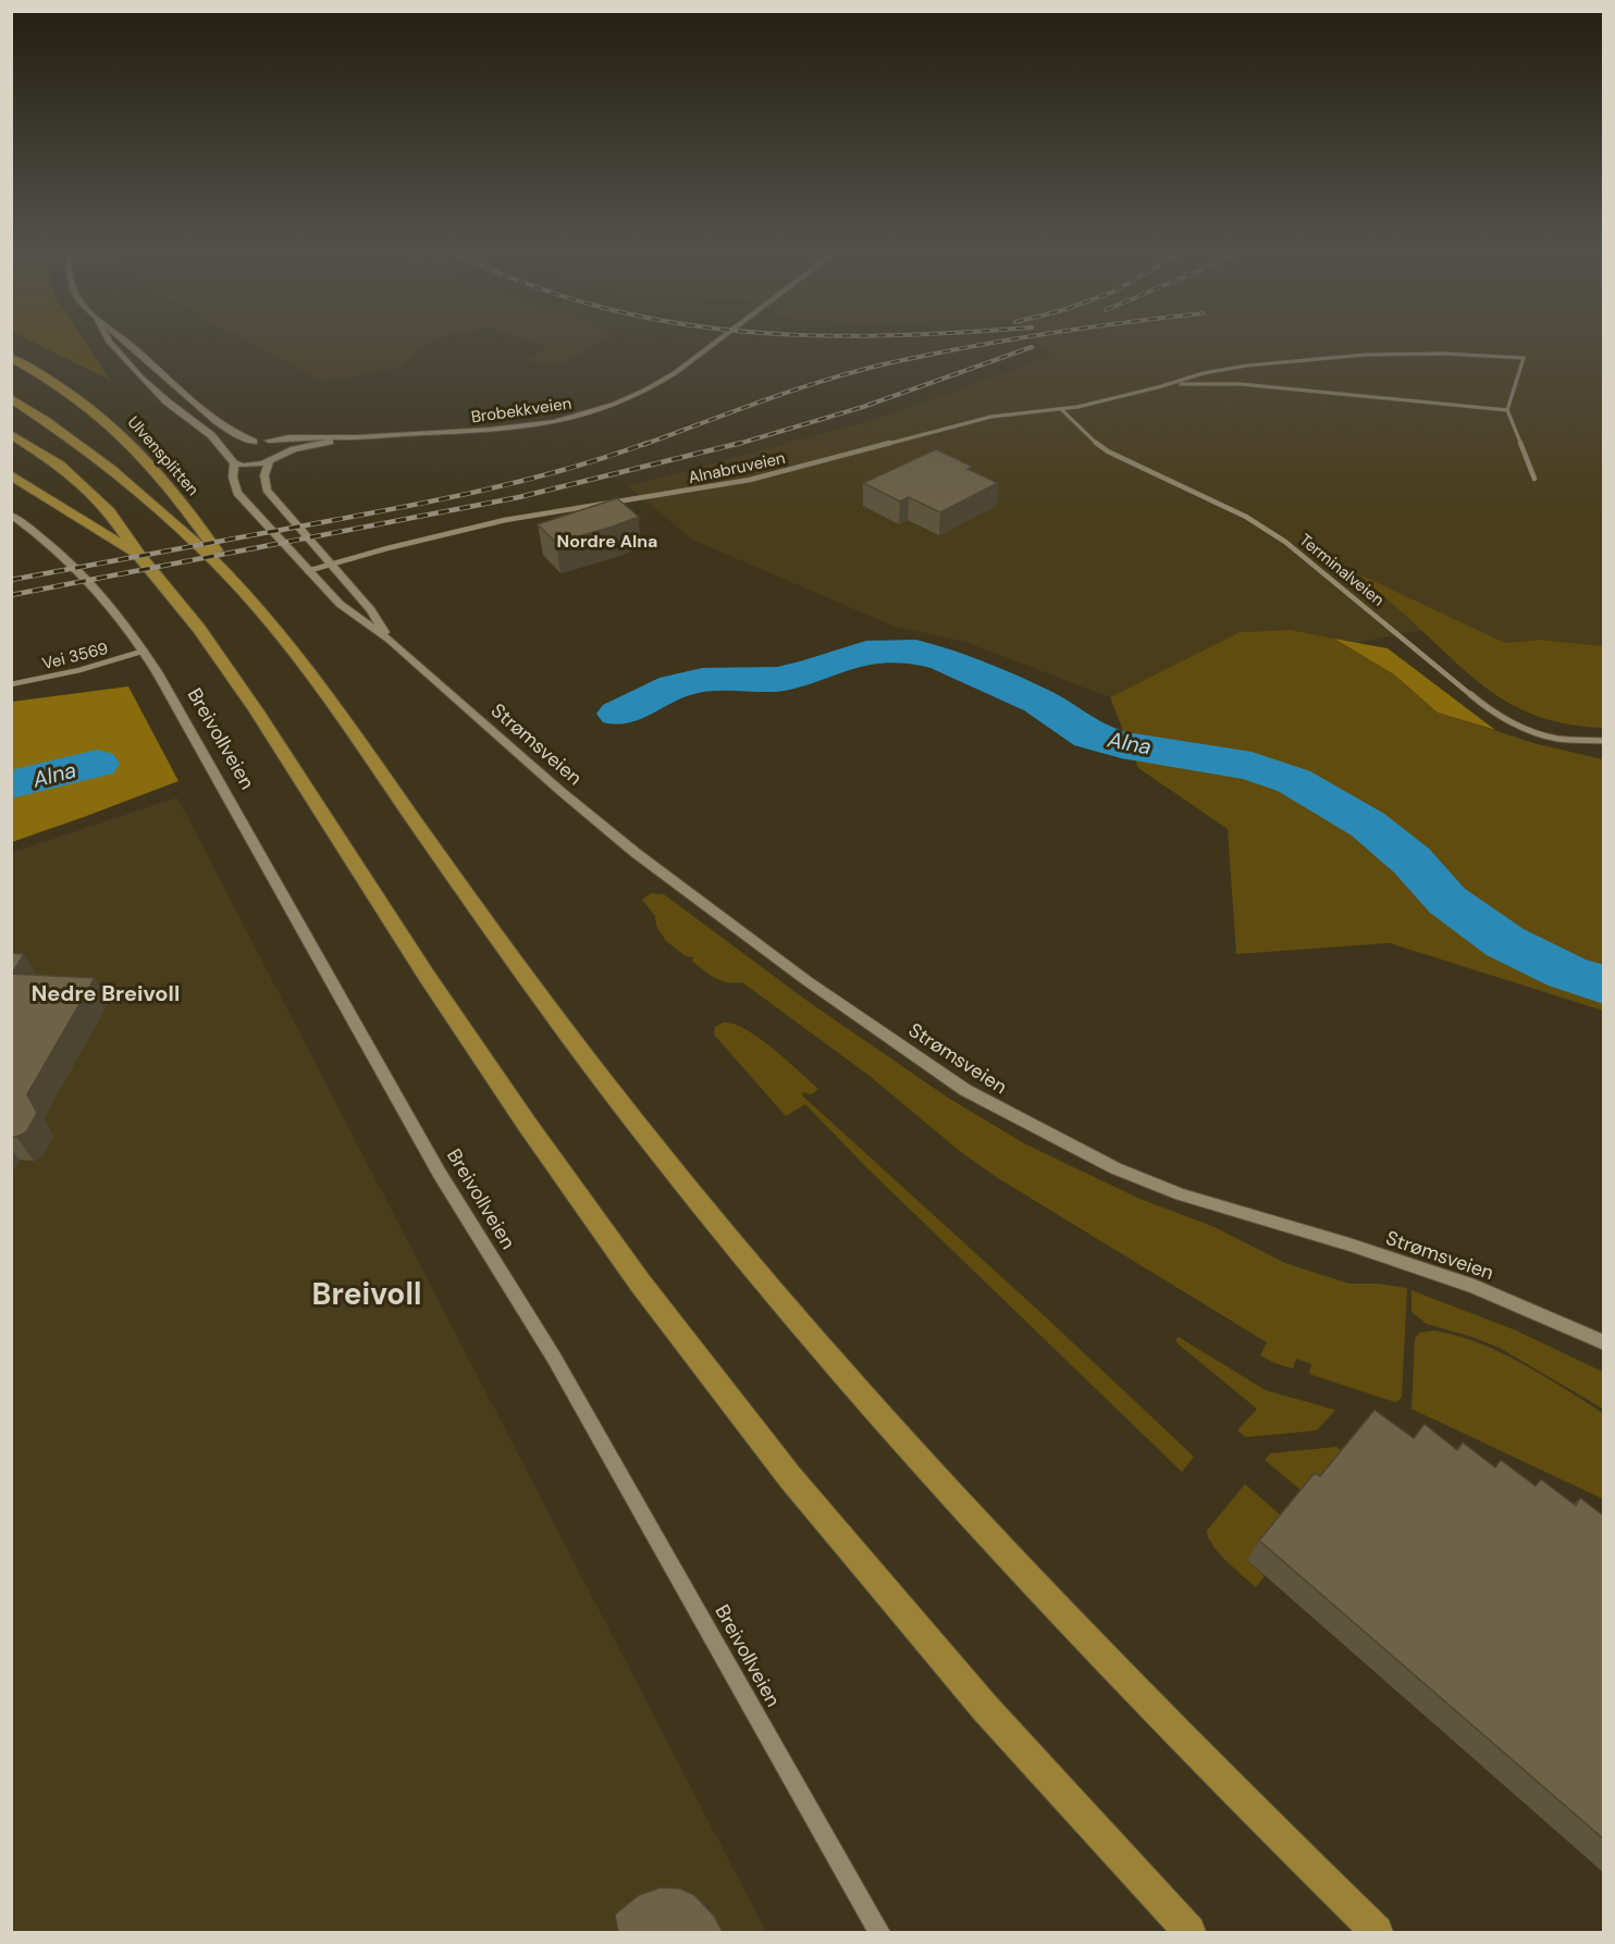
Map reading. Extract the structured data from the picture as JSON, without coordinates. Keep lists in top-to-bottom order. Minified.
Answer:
{"streets":{"highway":["Ulvensplitten"],"main road":["Brobekkveien","Breivollveien","Strømsveien"],"street":["Alnabruveien","Terminalveien","Vei 3569"]},"crossings":[["Brobekkveien","Strømsveien"],["Alnabruveien","Terminalveien"],["Alnabruveien","Strømsveien"],["Vei 3569","Breivollveien"]],"districts":["Nordre Alna","Nedre Breivoll","Breivoll"],"water":["Alna"]}
